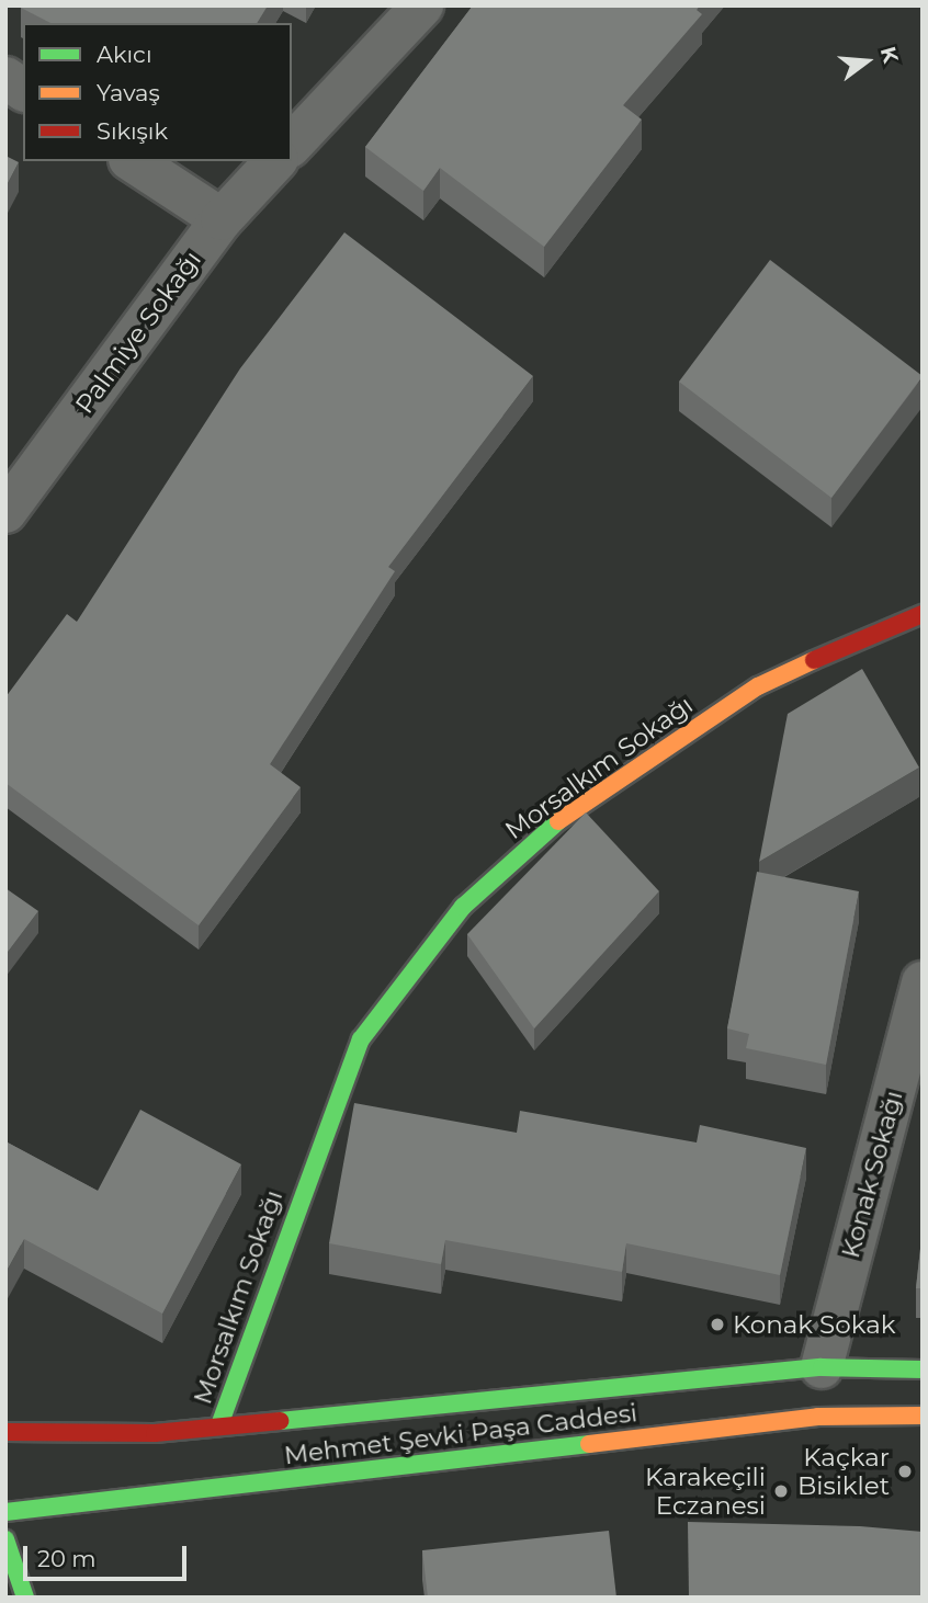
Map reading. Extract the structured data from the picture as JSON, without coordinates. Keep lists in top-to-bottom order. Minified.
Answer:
{"streets":{"main road":["Morsalkım Sokağı","Mehmet Şevki Paşa Caddesi"],"street":["Palmiye Sokağı","Konak Sokağı"]},"crossings":[["Morsalkım Sokağı","Mehmet Şevki Paşa Caddesi"],["Konak Sokağı","Mehmet Şevki Paşa Caddesi"]],"places":["Konak Sokak","Kaçkar Bisiklet","Karakeçili Eczanesi"],"legend":["Akıcı","Yavaş","Sıkışık"],"scale_bar":"20 m","north":"right"}
